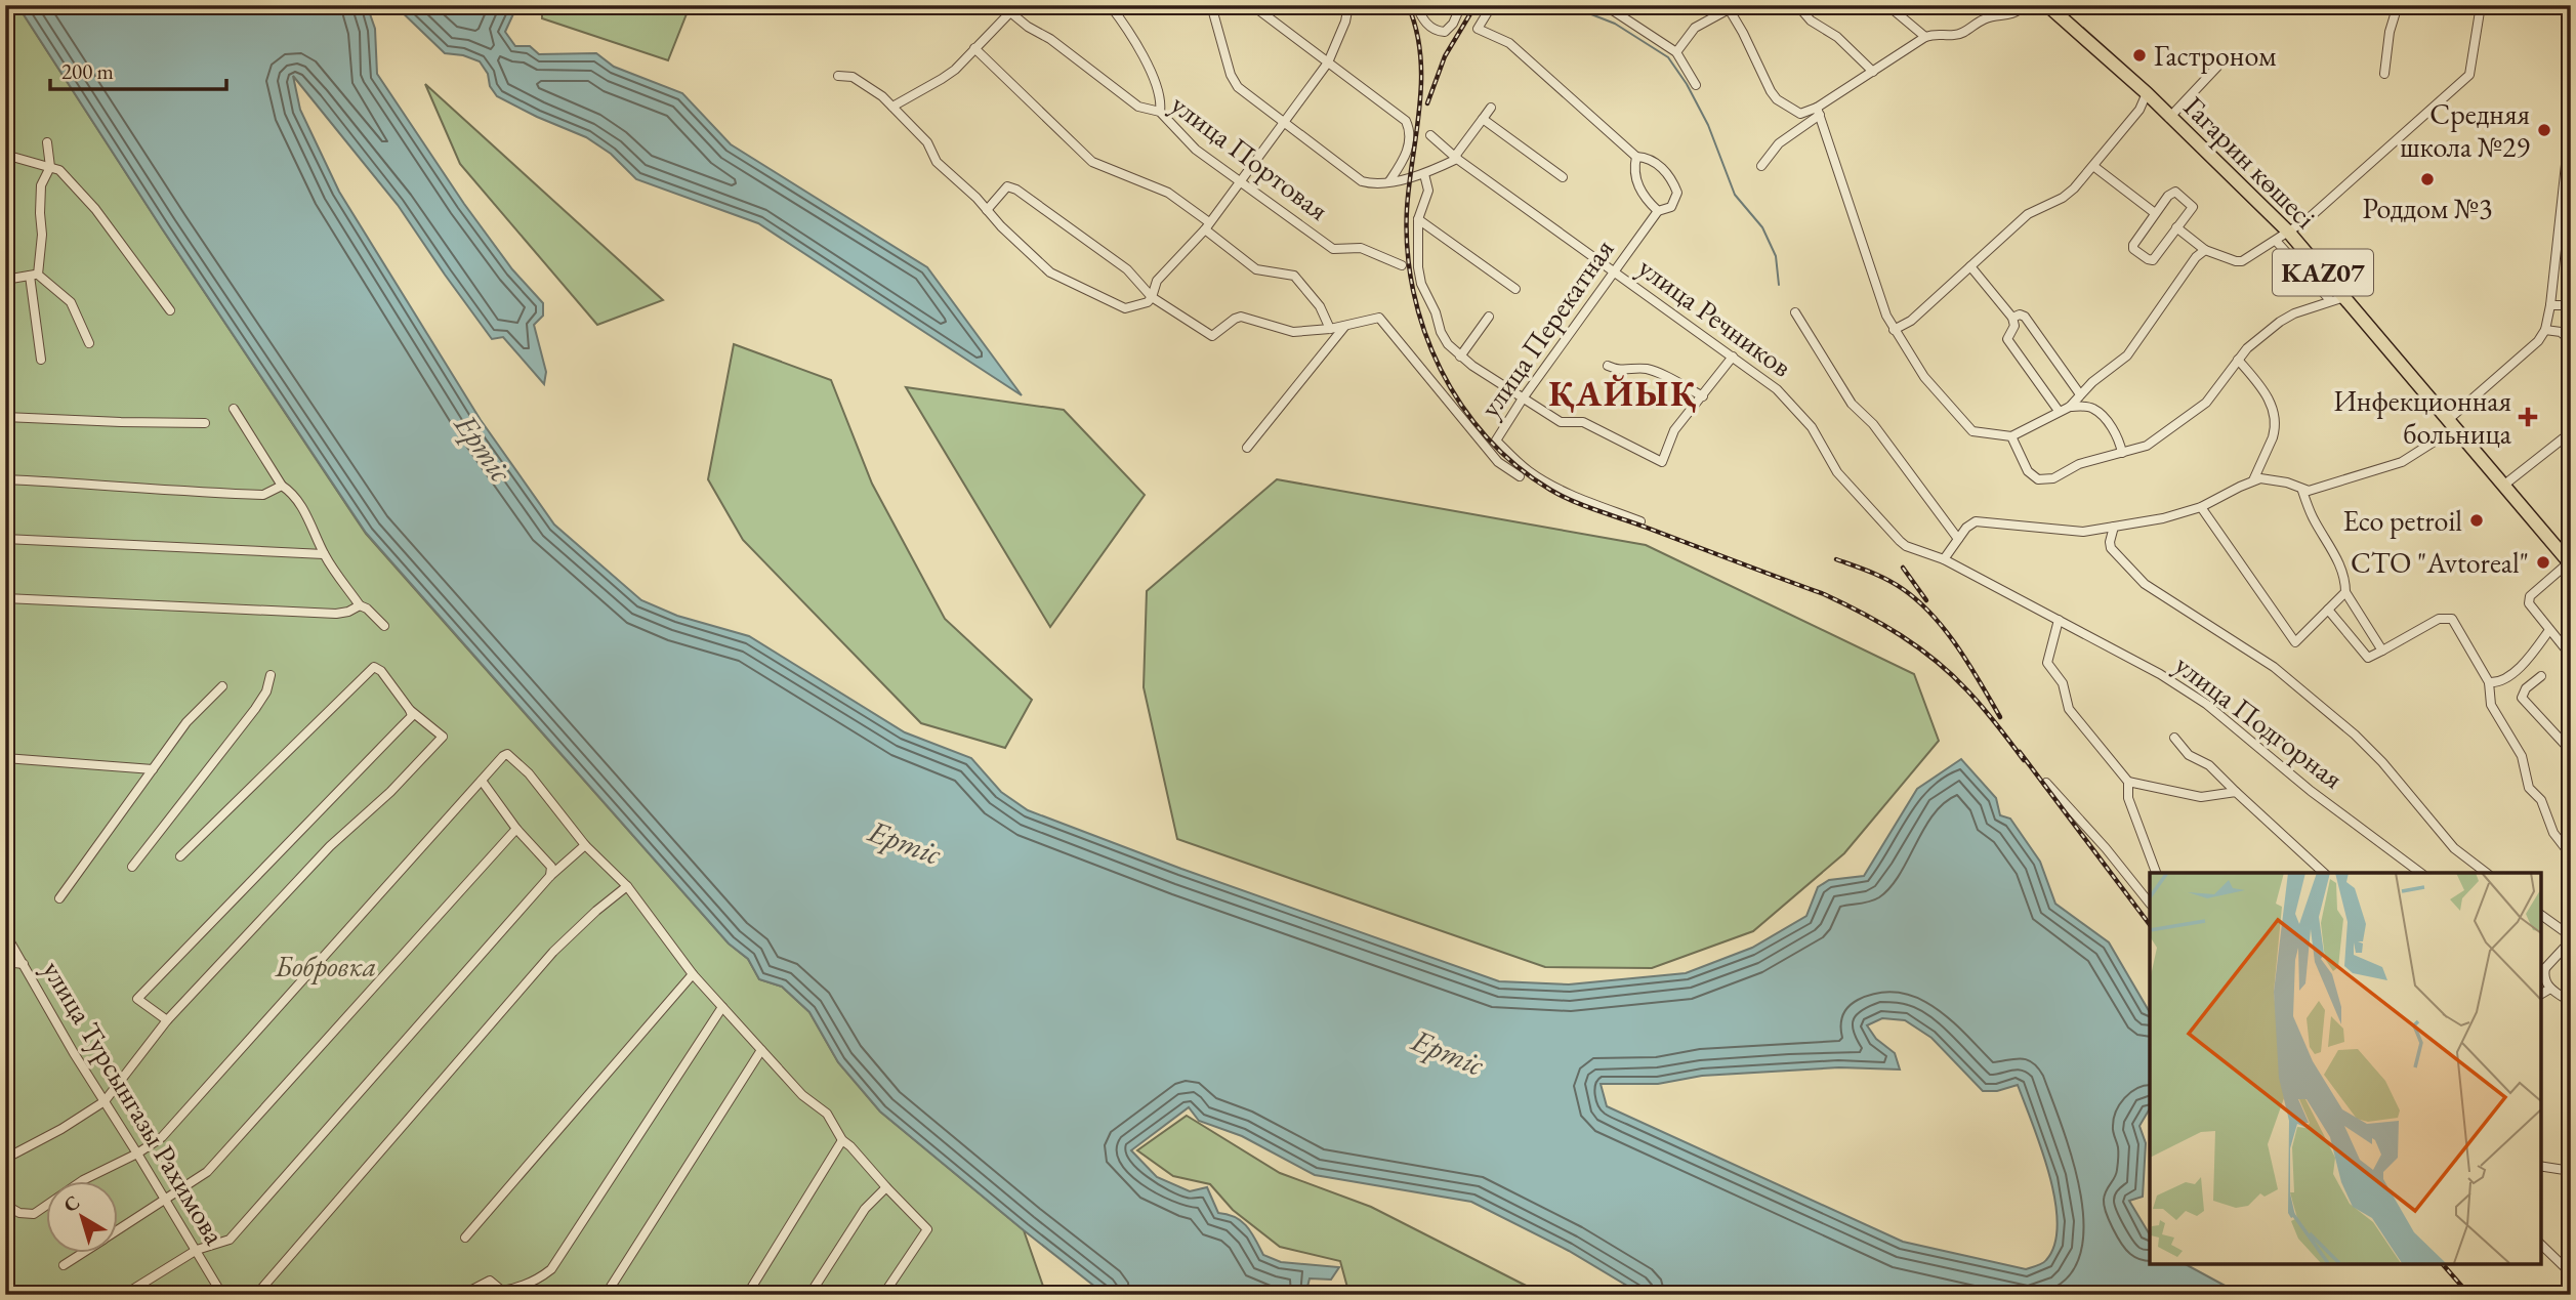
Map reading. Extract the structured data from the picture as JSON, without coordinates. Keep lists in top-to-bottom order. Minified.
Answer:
{"streets":{"highway":["Гагарин көшесі","KAZ07"],"street":["улица Портовая","улица Речников","улица Перекатная","улица Подгорная","улица Турсынгазы Рахимова"]},"crossings":[["улица Речников","улица Перекатная"],["улица Речников","улица Подгорная"]],"districts":["ҚАЙЫҚ"],"water":["Ертіс"],"parks":["Бобровка"],"places":{"other":["Гастроном","Средняя школа №29","Роддом №3","Eco petroil","СТО \"Avtoreal\""],"health":["Инфекционная больница"]},"scale_bar":"200 m","north":"top left"}
